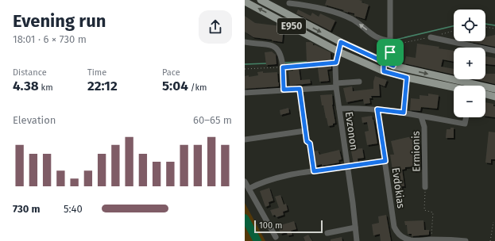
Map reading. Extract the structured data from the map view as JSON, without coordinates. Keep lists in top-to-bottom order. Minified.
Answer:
{"streets":{"main road":["E950"],"street":["Evzonon","Ermionis","Evdokias"]},"crossings":[["E950","Evzonon"]],"scale_bar":"100 m","page":{"heading":["Evening run","18:01 · 6 × 730 m"],"map_buttons":["+","−"],"stats":[["Distance","4.38 km"],["Time","22:12"],["Pace","5:04 /km"]],"chart":["Elevation","60–65 m"],"list":[{"name":"730 m","note":"5:40"}],"scale":"100 m"}}
